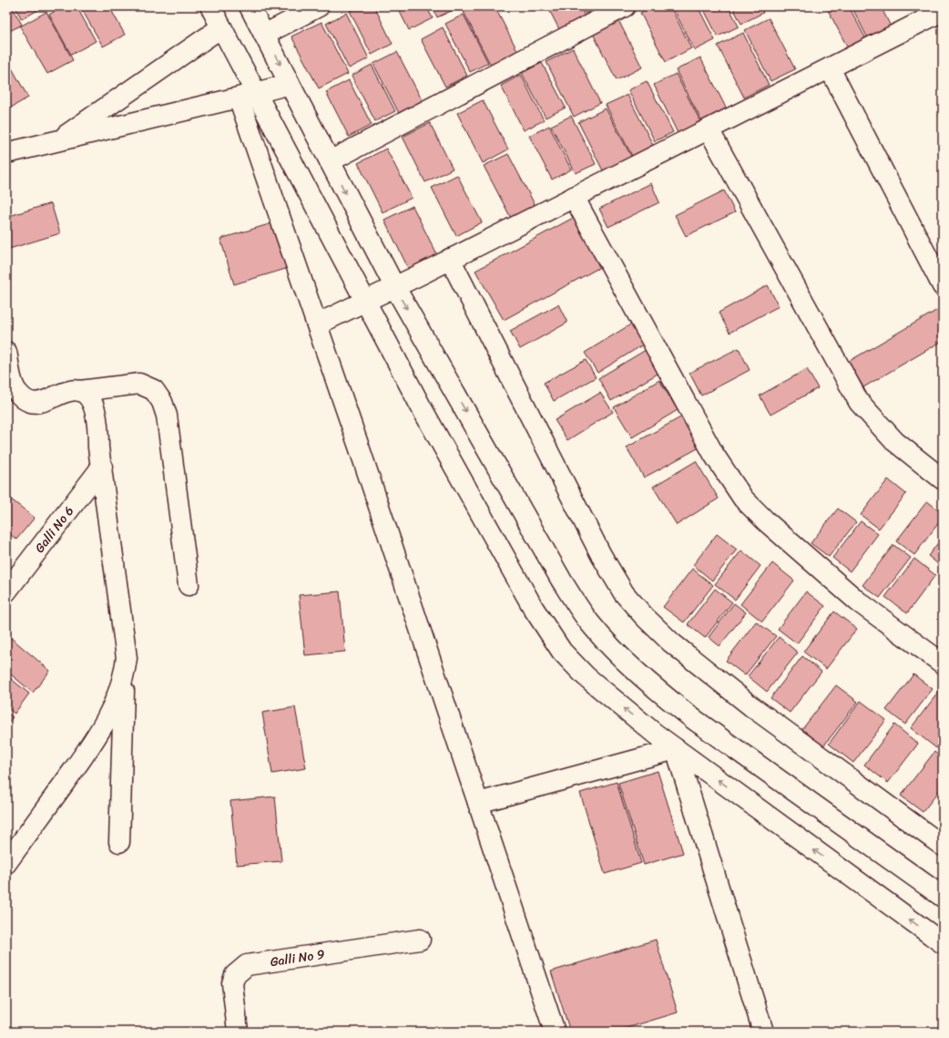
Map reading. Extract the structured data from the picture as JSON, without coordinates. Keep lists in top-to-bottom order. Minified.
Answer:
{"streets":{"street":["Galli No 6","Galli No 9"]}}
